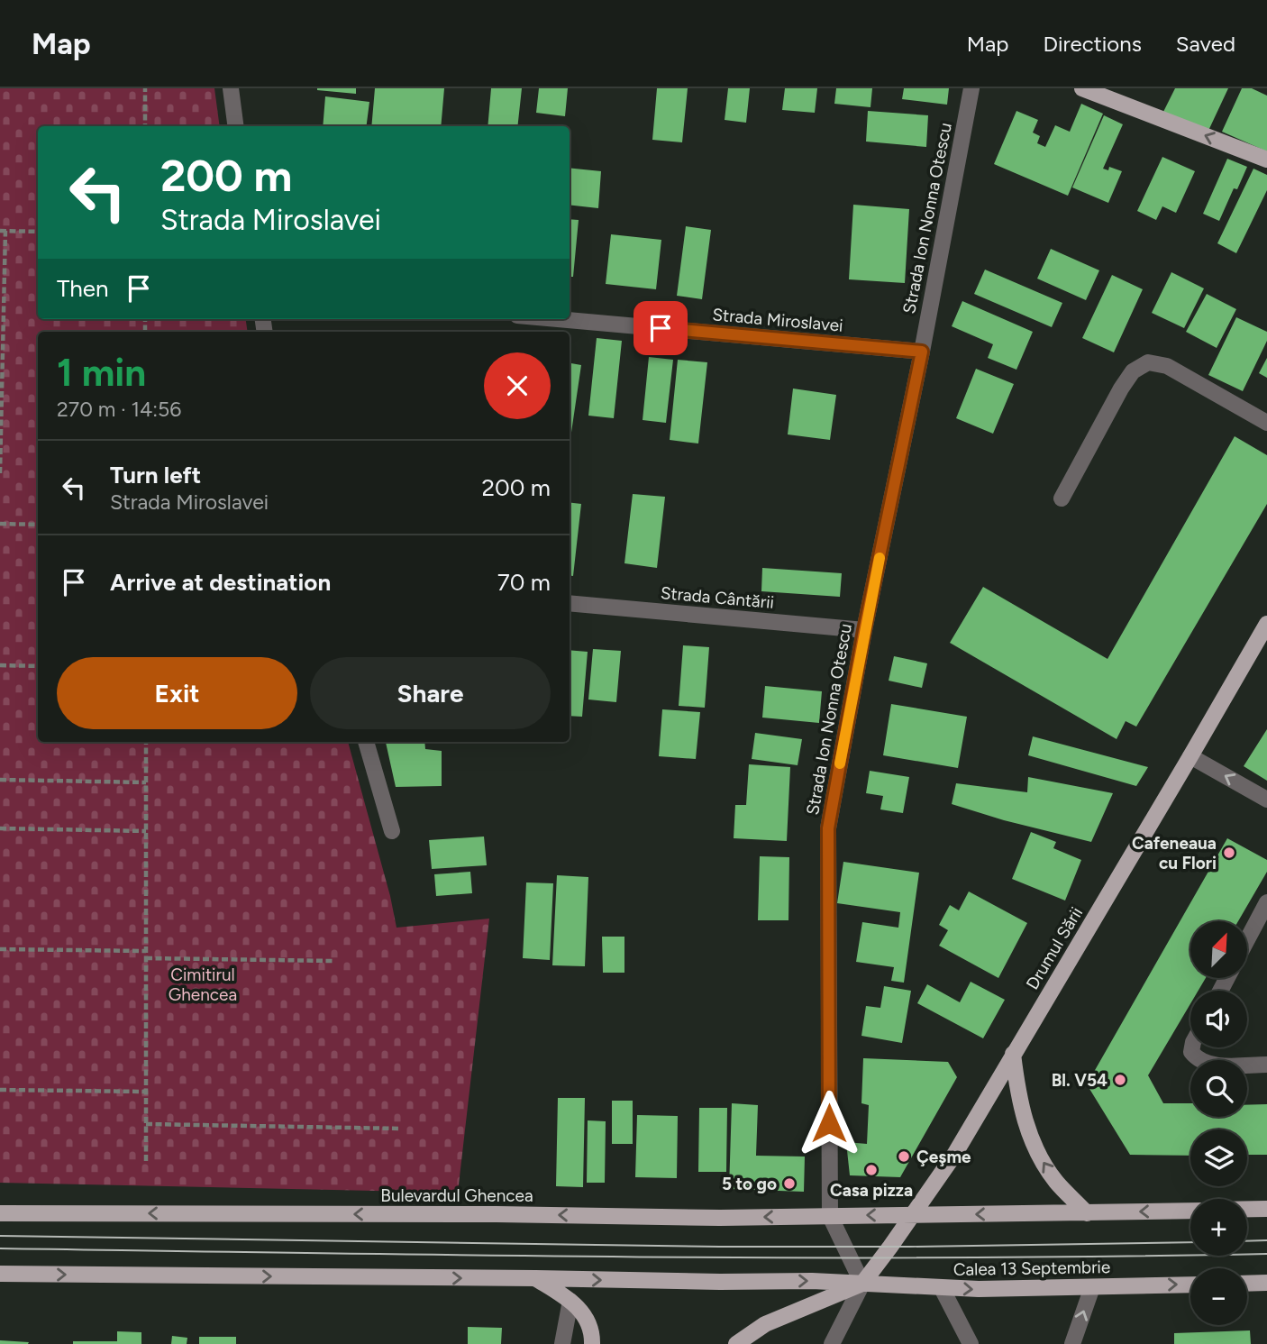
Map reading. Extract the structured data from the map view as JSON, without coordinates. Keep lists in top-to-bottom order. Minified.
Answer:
{"streets":{"main road":["Drumul Sării","Bulevardul Ghencea","Calea 13 Septembrie"],"street":["Strada Ion Nonna Otescu","Strada Miroslavei","Strada Cântării"]},"crossings":[["Strada Ion Nonna Otescu","Strada Miroslavei"],["Strada Ion Nonna Otescu","Strada Cântării"],["Strada Ion Nonna Otescu","Bulevardul Ghencea"],["Drumul Sării","Bulevardul Ghencea"],["Drumul Sării","Calea 13 Septembrie"]],"parks":["Cimitirul Ghencea"],"places":["Cafeneaua cu Flori","Bl. V54","Çeşme","Casa pizza","5 to go"],"north":"top right","page":{"header":"Map","nav":["Map","Directions","Saved"],"turn":["200 m","Strada Miroslavei"],"then":"Then","heading":["1 min","270 m · 14:56"],"list":[{"name":"Turn left","note":"Strada Miroslavei","value":"200 m"},{"name":"Arrive at destination","value":"70 m"}],"buttons":["Exit","Share"],"map_buttons":["+","−"]}}
